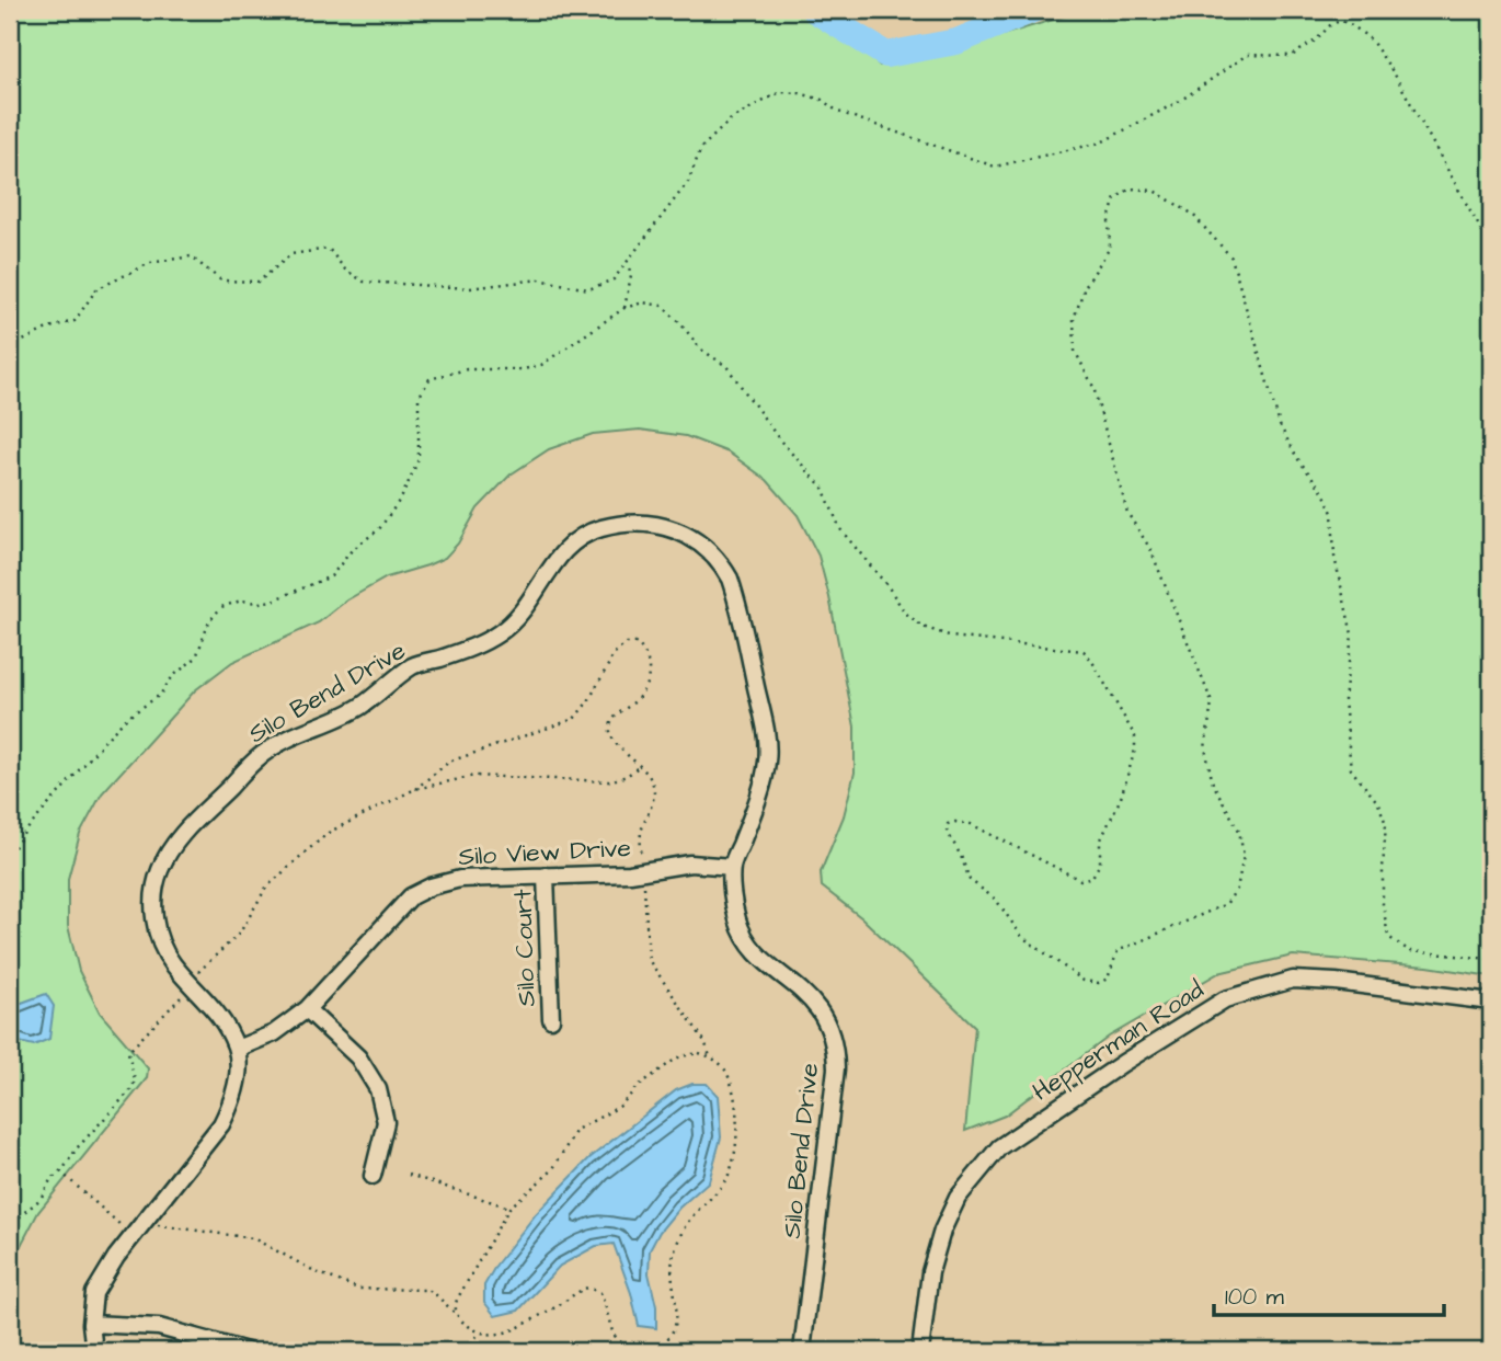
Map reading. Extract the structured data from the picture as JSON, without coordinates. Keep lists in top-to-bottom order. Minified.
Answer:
{"streets":{"street":["Silo Bend Drive","Silo View Drive","Silo Court","Hepperman Road"]},"crossings":[["Silo Bend Drive","Silo View Drive"],["Silo View Drive","Silo Court"]],"scale_bar":"100 m"}
